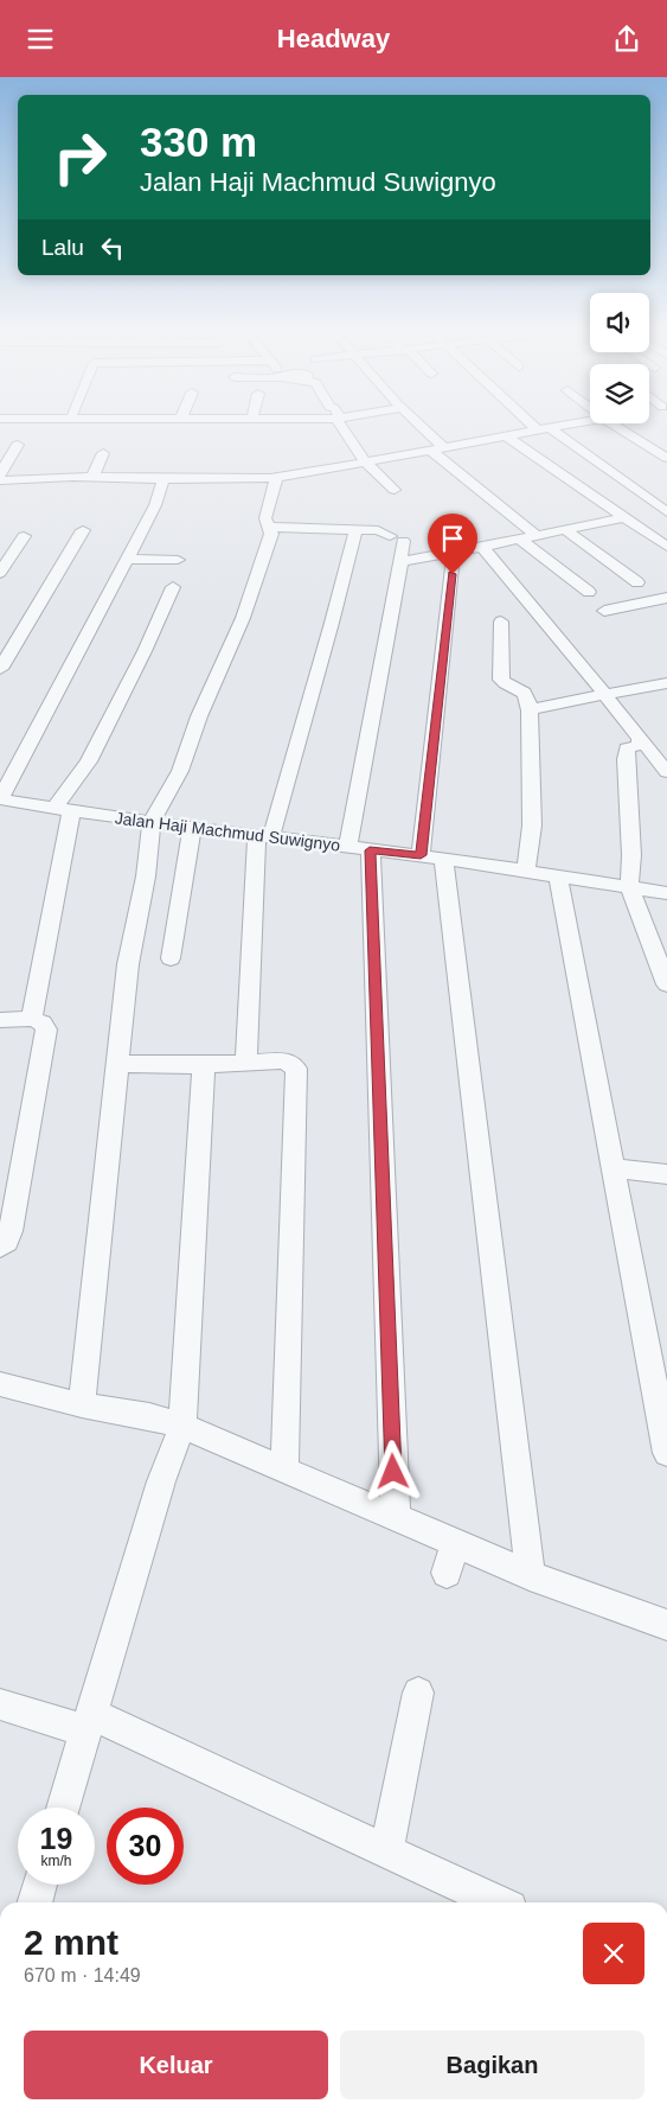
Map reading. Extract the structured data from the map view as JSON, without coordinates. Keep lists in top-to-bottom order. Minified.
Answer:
{"streets":{"street":["Jalan Haji Machmud Suwignyo"]},"page":{"header":"Headway","turn":["330 m","Jalan Haji Machmud Suwignyo"],"then":"Lalu","speed":"19 km/h","limit":"30","heading":["2 mnt","670 m · 14:49"],"buttons":["Keluar","Bagikan"]}}
